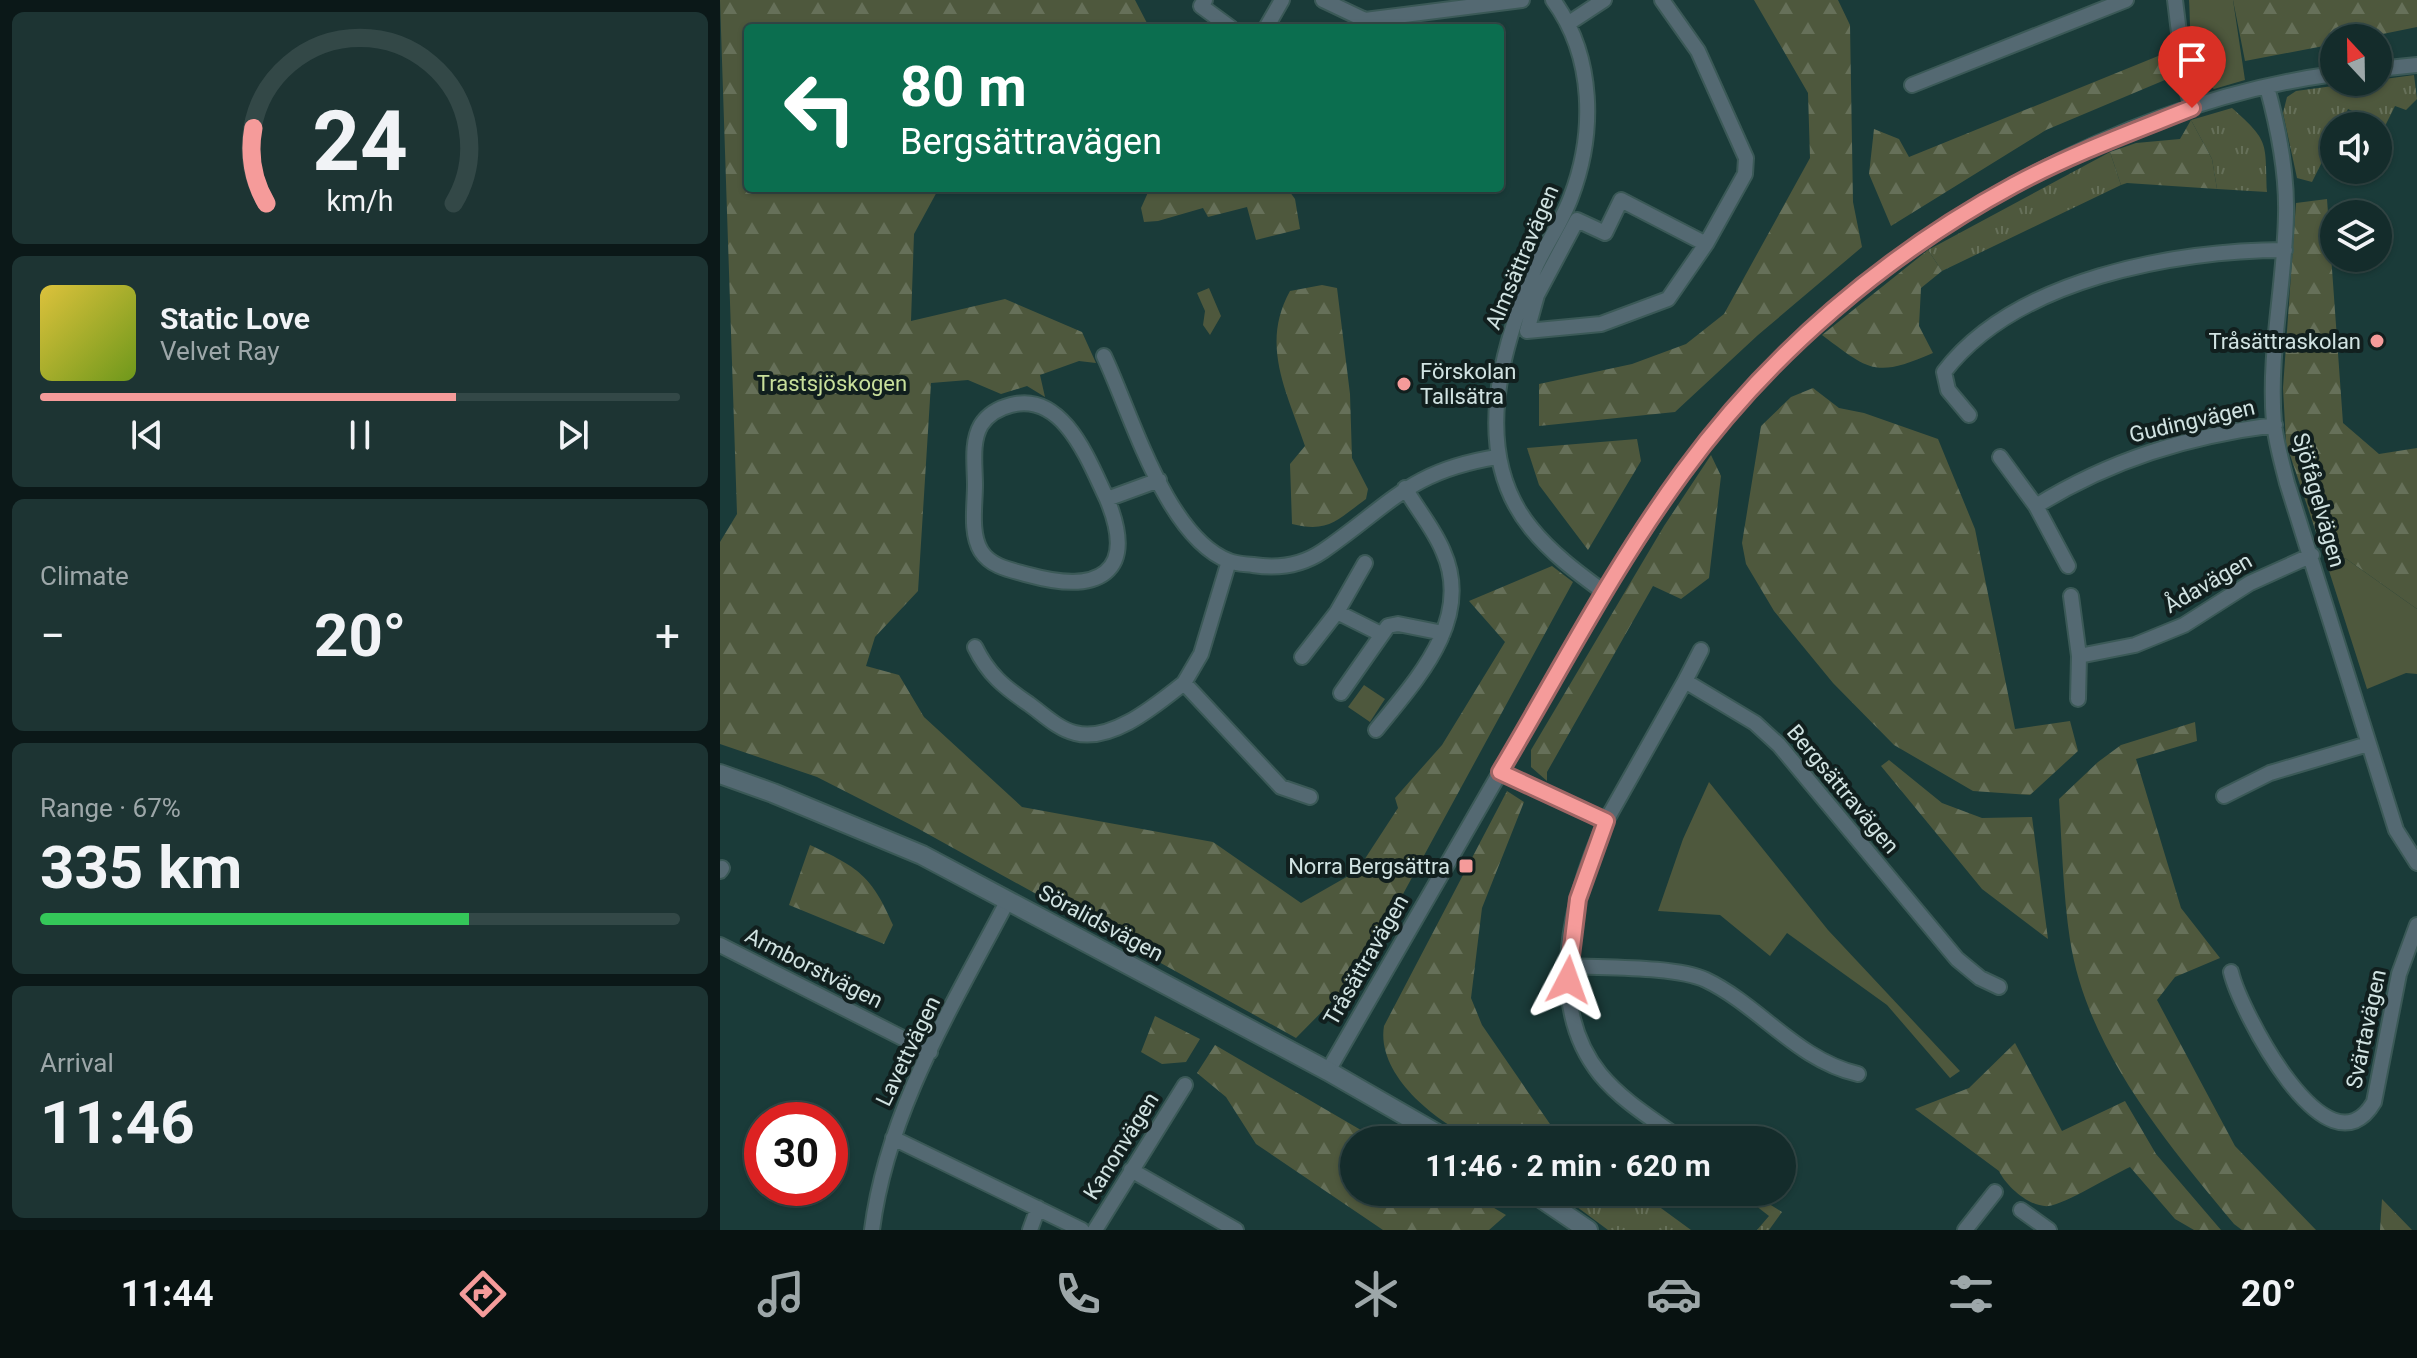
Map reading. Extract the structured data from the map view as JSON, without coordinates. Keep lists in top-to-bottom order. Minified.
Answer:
{"streets":{"street":["Almsättravägen","Gudingvägen","Sjöfågelvägen","Ådavägen","Bergsättravägen","Söralidsvägen","Tråsättravägen","Armborstvägen","Svärtavägen","Lavettvägen","Kanonvägen"]},"crossings":[["Almsättravägen","Tråsättravägen"],["Gudingvägen","Sjöfågelvägen"],["Sjöfågelvägen","Ådavägen"],["Sjöfågelvägen","Tråsättravägen"],["Söralidsvägen","Tråsättravägen"],["Söralidsvägen","Lavettvägen"],["Armborstvägen","Lavettvägen"],["Lavettvägen","Kanonvägen"]],"parks":["Trastsjöskogen"],"places":{"other":["Tråsättraskolan","Förskolan Tallsätra"],"transit":["Norra Bergsättra"]},"north":"top","page":{"turn":["80 m","Bergsättravägen"],"song":["Static Love","Velvet Ray"],"tile":["Climate",["Range · 67%","335 km"],["Arrival","11:46"]],"heat":["−","20°","+"],"limit":"30","trip":"11:46 · 2 min · 620 m","tabs":["11:44","20°"],"gauge":["24","km/h"]}}
